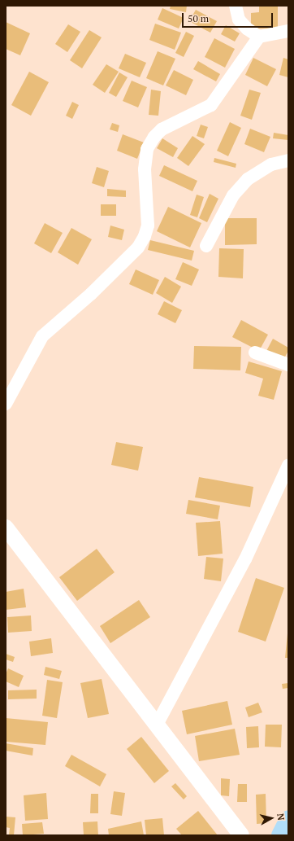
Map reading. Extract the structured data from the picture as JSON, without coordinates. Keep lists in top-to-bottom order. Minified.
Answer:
{"scale_bar":"50 m","north":"right"}
